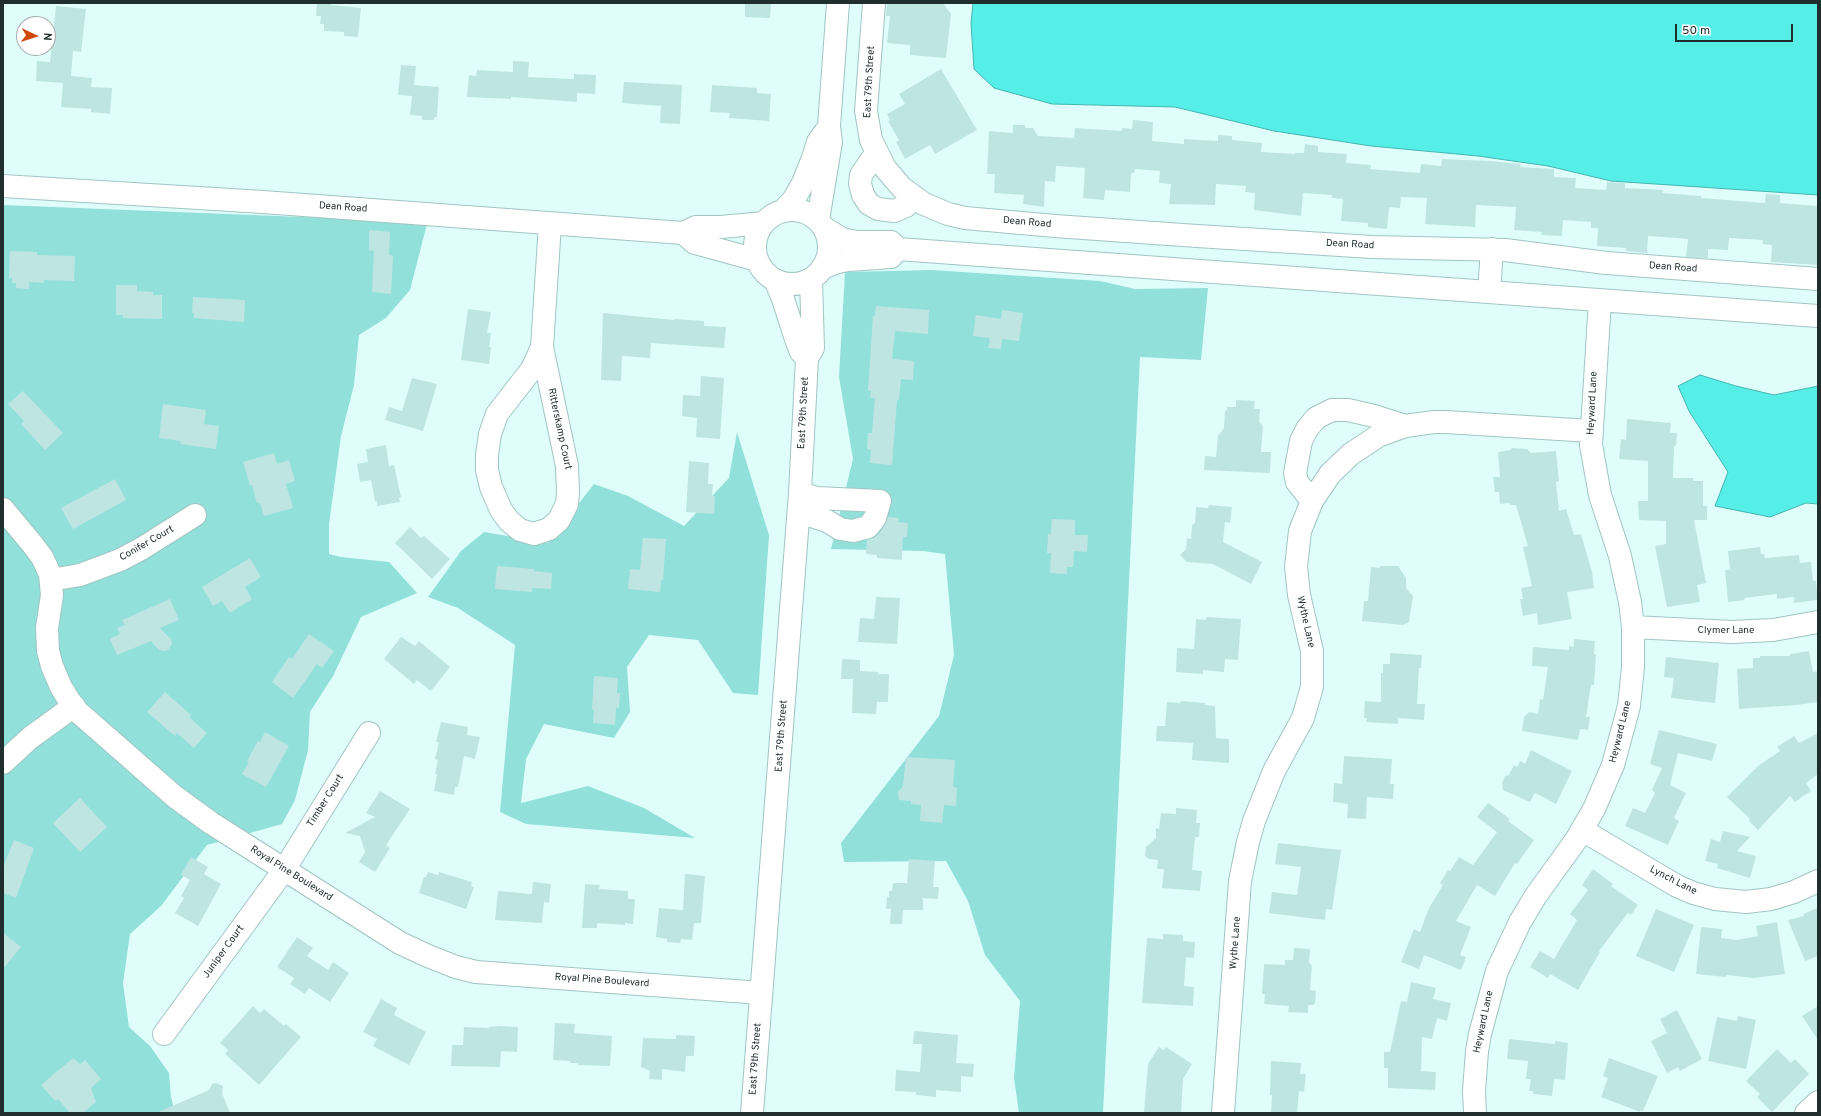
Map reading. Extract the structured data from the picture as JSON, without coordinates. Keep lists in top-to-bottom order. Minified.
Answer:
{"streets":{"street":["East 79th Street","Dean Road","Heyward Lane","Ritterskamp Court","Conifer Court","Wythe Lane","Clymer Lane","Timber Court","Royal Pine Boulevard","Lynch Lane","Juniper Court"]},"crossings":[["East 79th Street","Dean Road"],["East 79th Street","Royal Pine Boulevard"],["Dean Road","Ritterskamp Court"],["Heyward Lane","Wythe Lane"],["Heyward Lane","Clymer Lane"],["Heyward Lane","Lynch Lane"],["Conifer Court","Royal Pine Boulevard"],["Timber Court","Royal Pine Boulevard"],["Timber Court","Juniper Court"],["Royal Pine Boulevard","Juniper Court"]],"scale_bar":"50 m","north":"right"}
